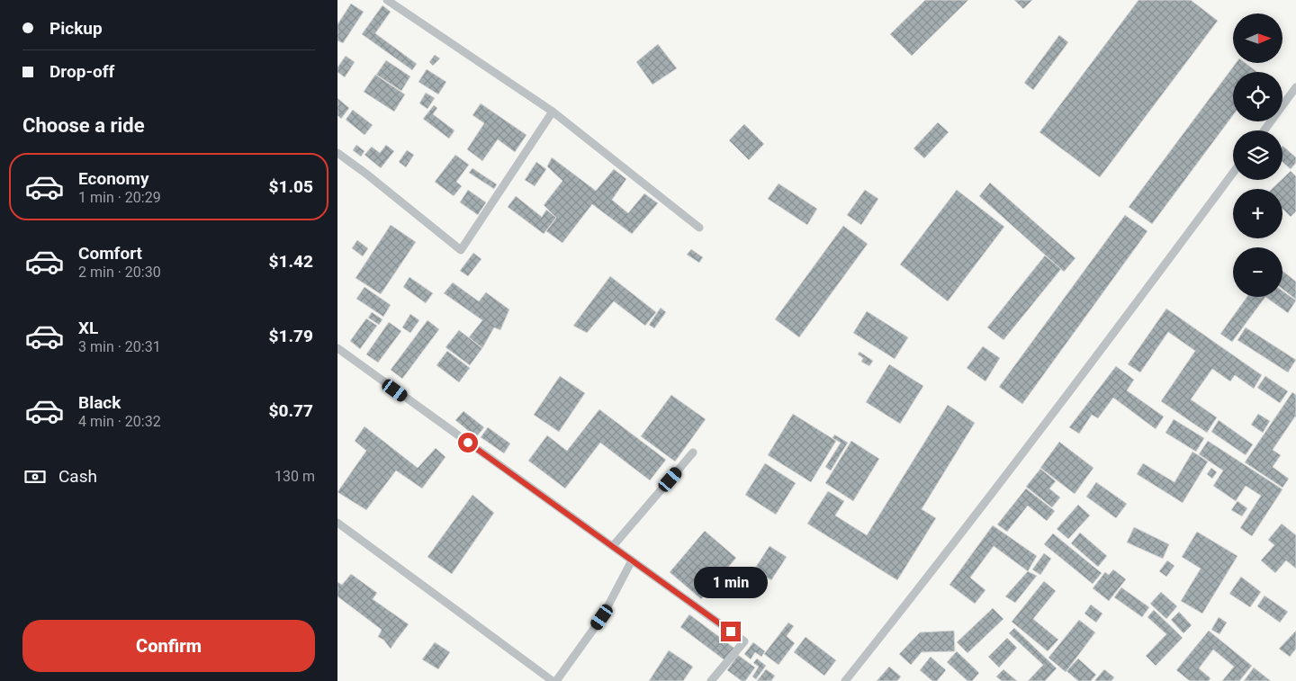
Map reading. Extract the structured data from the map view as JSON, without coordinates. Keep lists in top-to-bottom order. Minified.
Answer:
{"north":"right","page":{"banner":["Pickup","Drop-off"],"map_buttons":["+","−"],"heading":"Choose a ride","list":[{"name":"Economy","note":"1 min · 20:29","value":"$1.05"},{"name":"Comfort","note":"2 min · 20:30","value":"$1.42"},{"name":"XL","note":"3 min · 20:31","value":"$1.79"},{"name":"Black","note":"4 min · 20:32","value":"$0.77"}],"pay":["Cash","130 m"],"bubble":"1 min","buttons":"Confirm"}}
